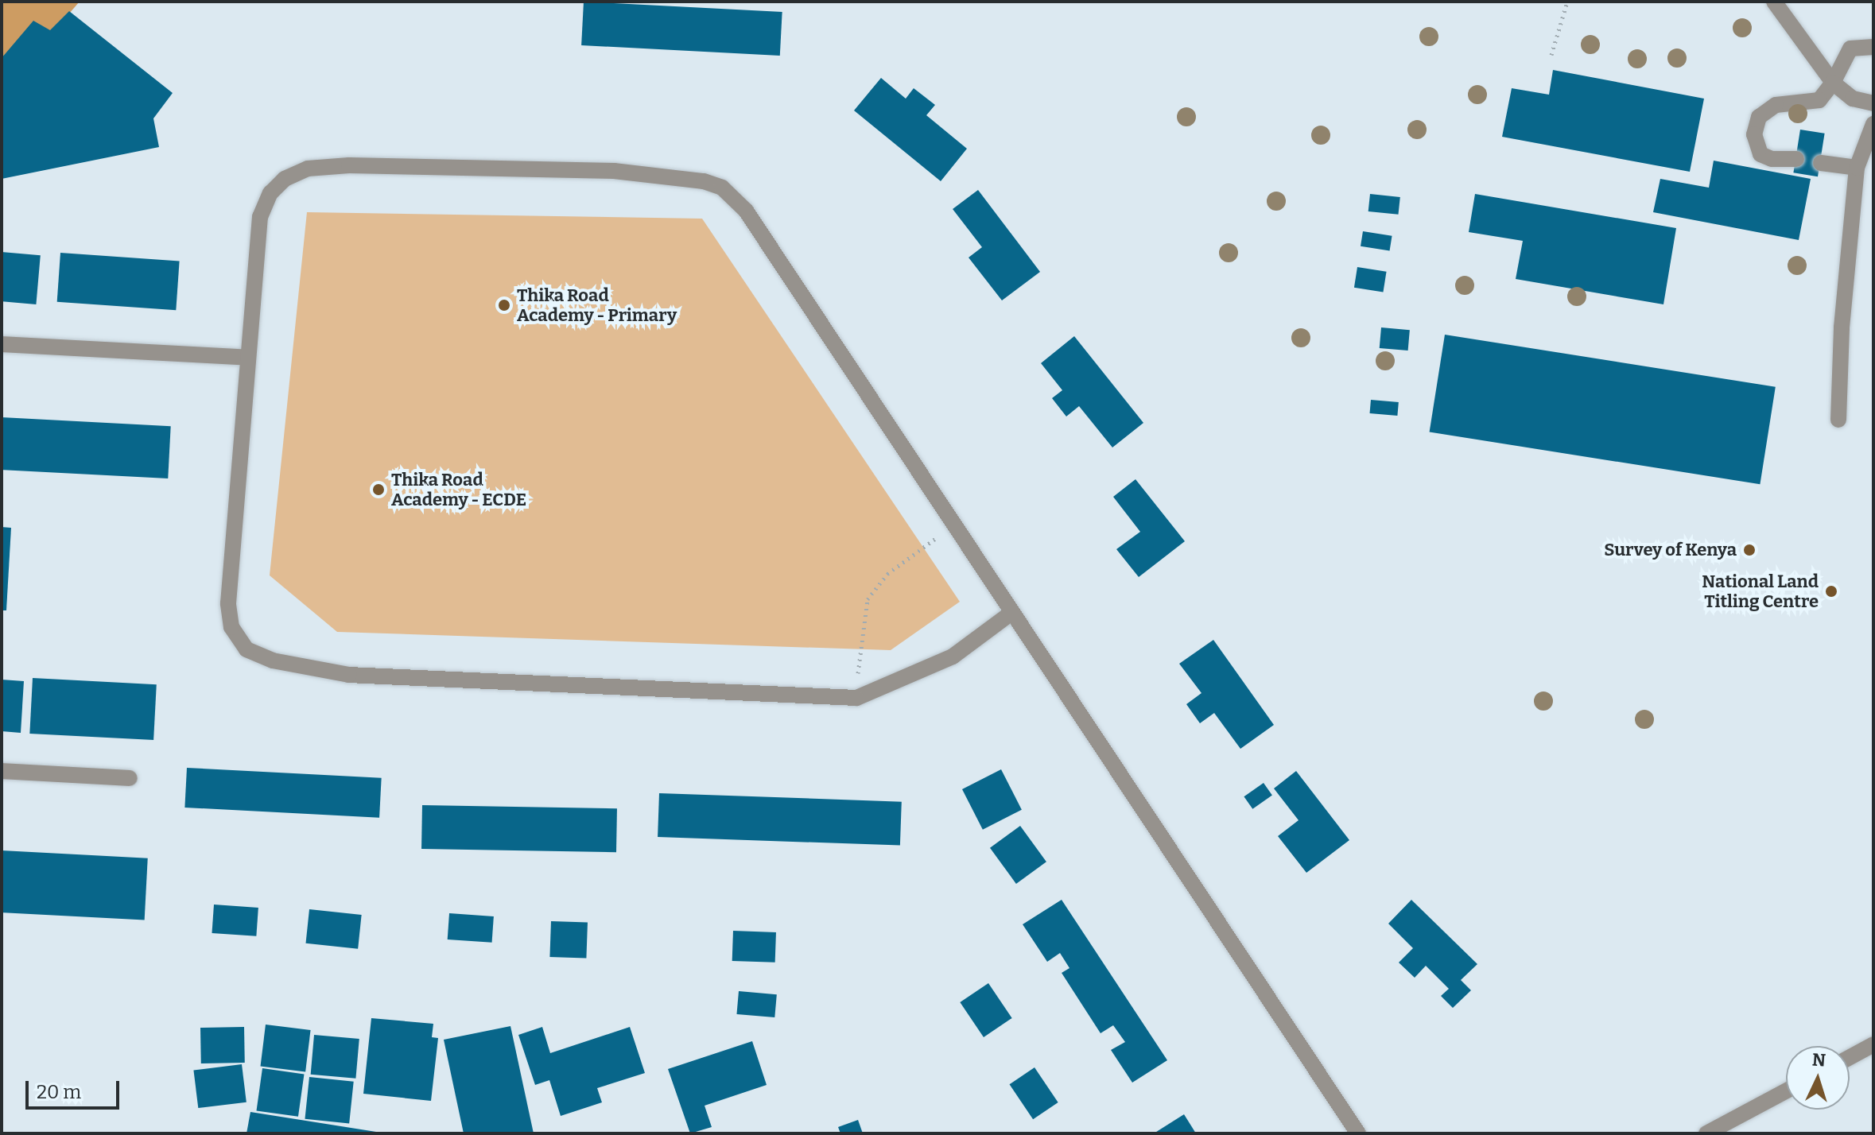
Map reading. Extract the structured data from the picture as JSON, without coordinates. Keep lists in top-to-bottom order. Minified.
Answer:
{"places":["Thika Road Academy - Primary","Thika Road Academy - ECDE","Survey of Kenya","National Land Titling Centre"],"scale_bar":"20 m","north":"top"}
